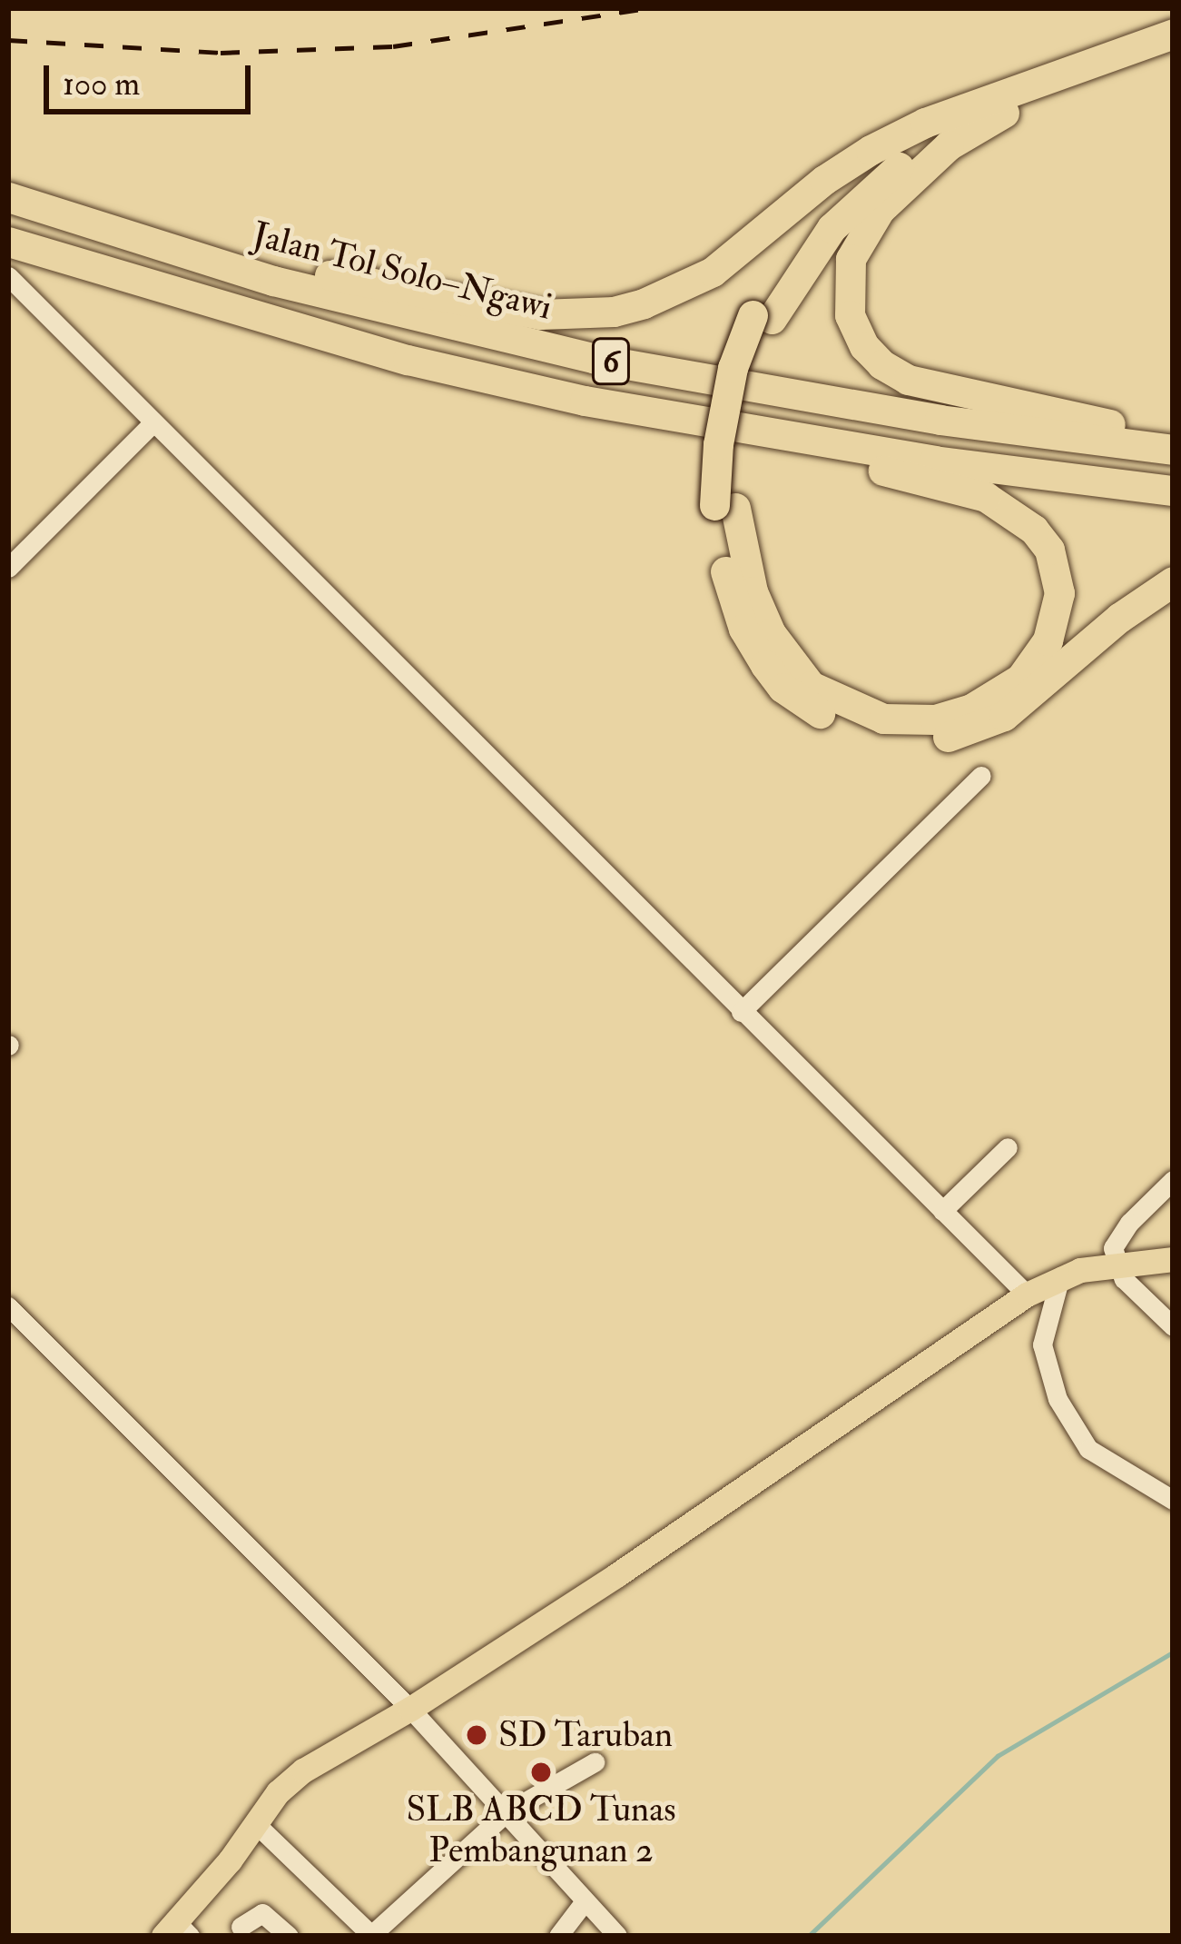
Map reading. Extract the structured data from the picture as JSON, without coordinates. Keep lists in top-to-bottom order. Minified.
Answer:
{"streets":{"highway":["Jalan Tol Solo–Ngawi","6"]},"places":["SD Taruban","SLB ABCD Tunas Pembangunan 2"],"scale_bar":"100 m"}
